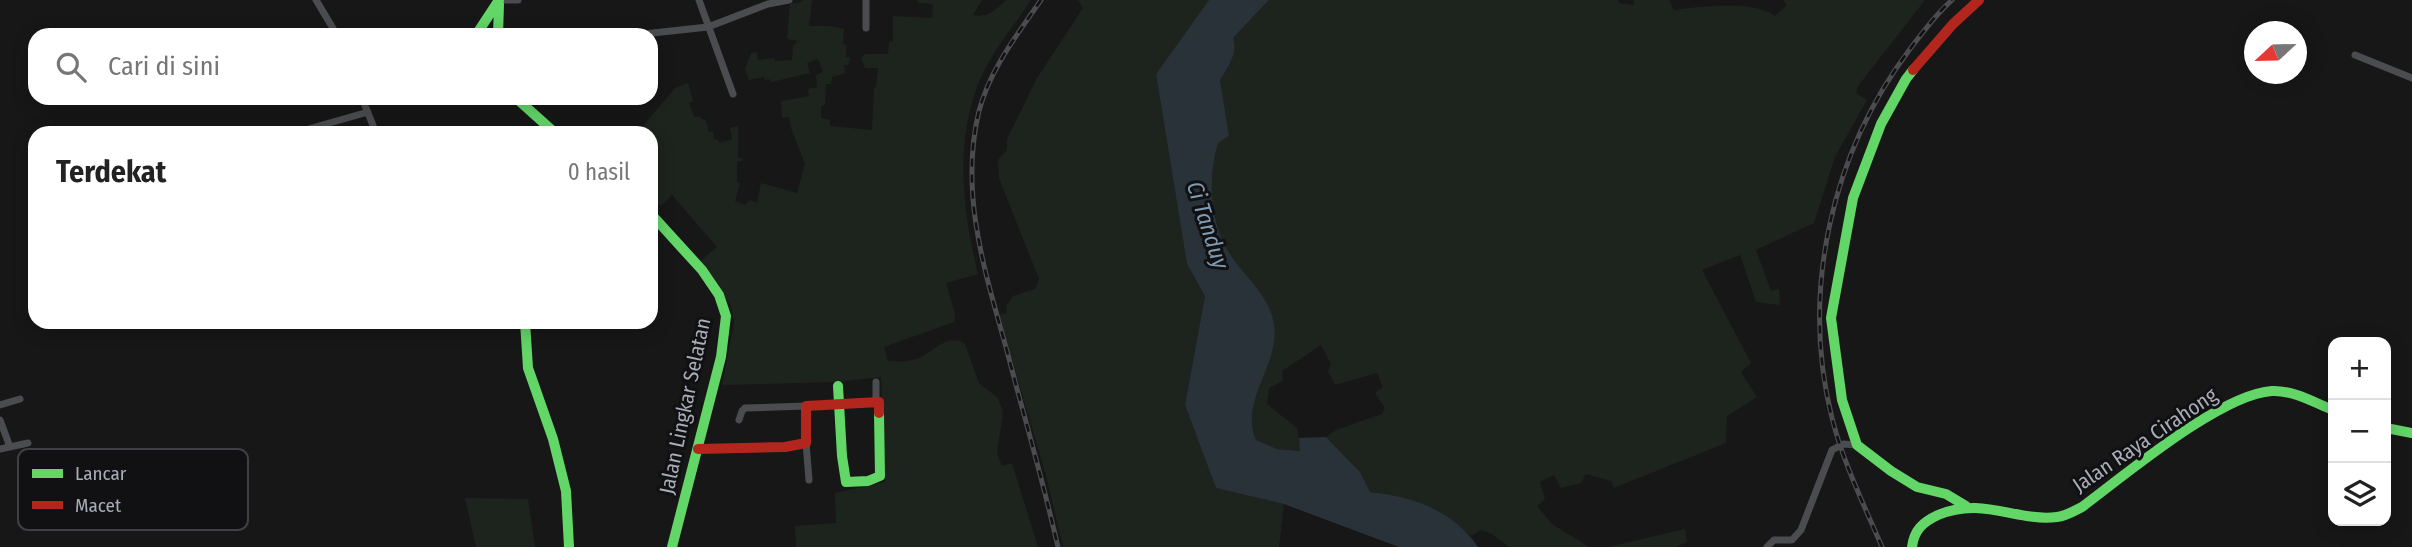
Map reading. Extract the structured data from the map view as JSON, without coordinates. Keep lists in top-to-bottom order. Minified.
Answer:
{"streets":{"street":["Jalan Lingkar Selatan","Jalan Raya Cirahong"]},"water":["Ci Tanduy"],"legend":["Lancar","Macet"],"north":"left","page":{"search":"Cari di sini","heading":["Terdekat","0 hasil"],"map_buttons":["+","−"]}}
